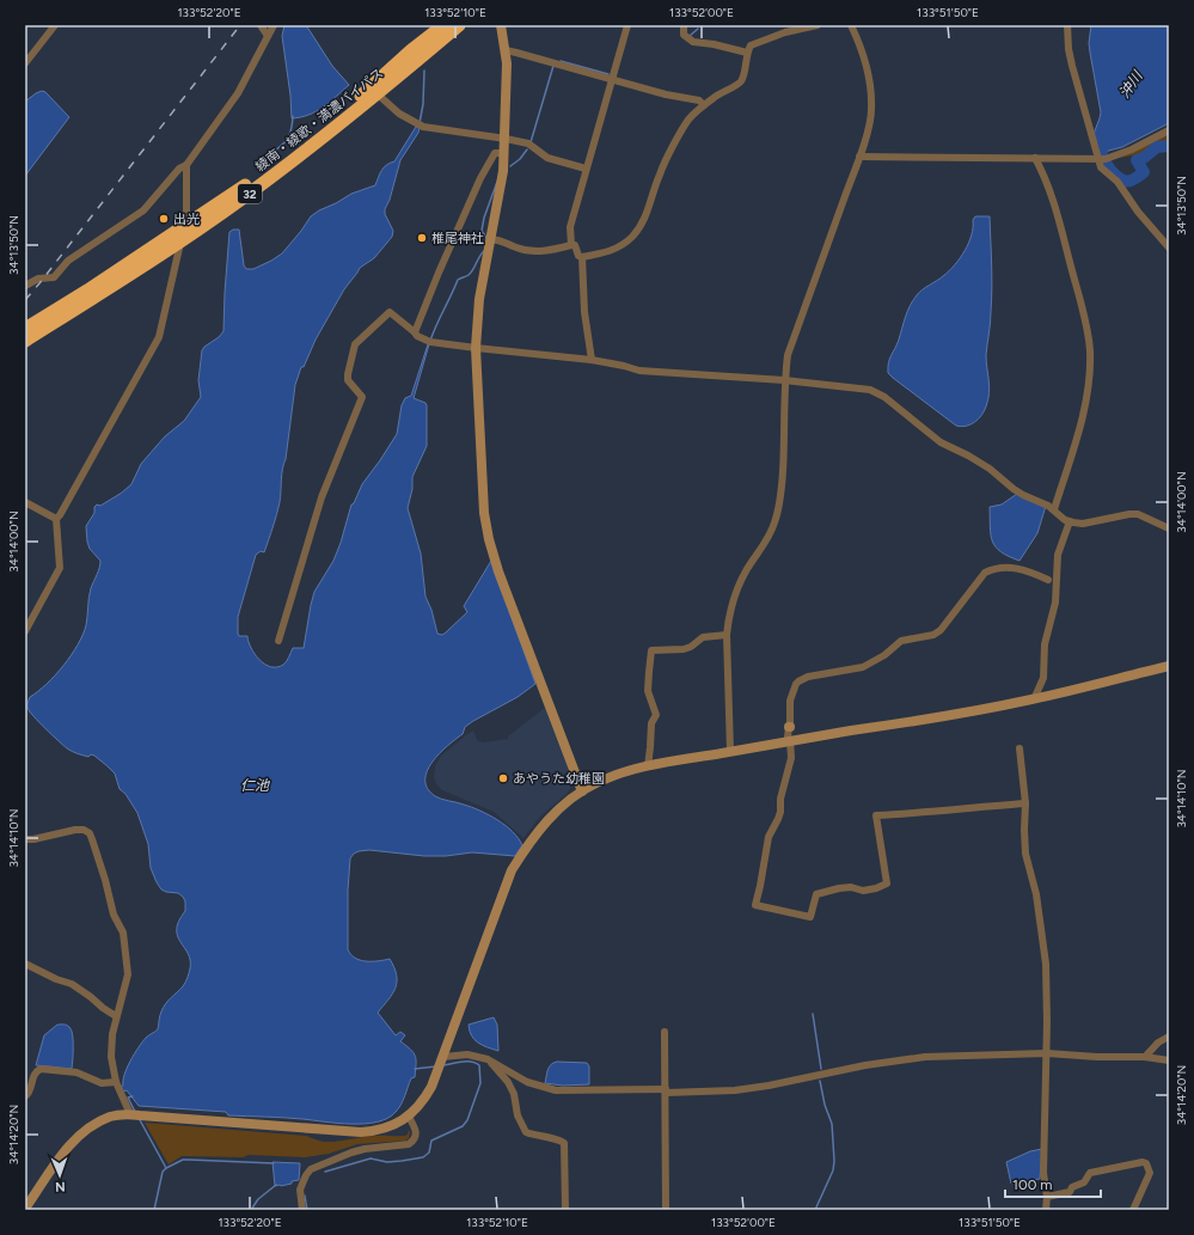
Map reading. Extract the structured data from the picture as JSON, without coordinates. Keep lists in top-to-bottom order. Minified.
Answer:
{"streets":{"highway":["綾南・綾歌・満濃バイパス","32"]},"water":["沖川","仁池"],"places":["出光","椎尾神社","あやうた幼稚園"],"scale_bar":"100 m","north":"bottom","coordinates":["133°52'20\"E","133°52'10\"E","133°52'00\"E","133°51'50\"E","34°13'50\"N","34°14'00\"N","34°14'10\"N","34°14'20\"N"]}
